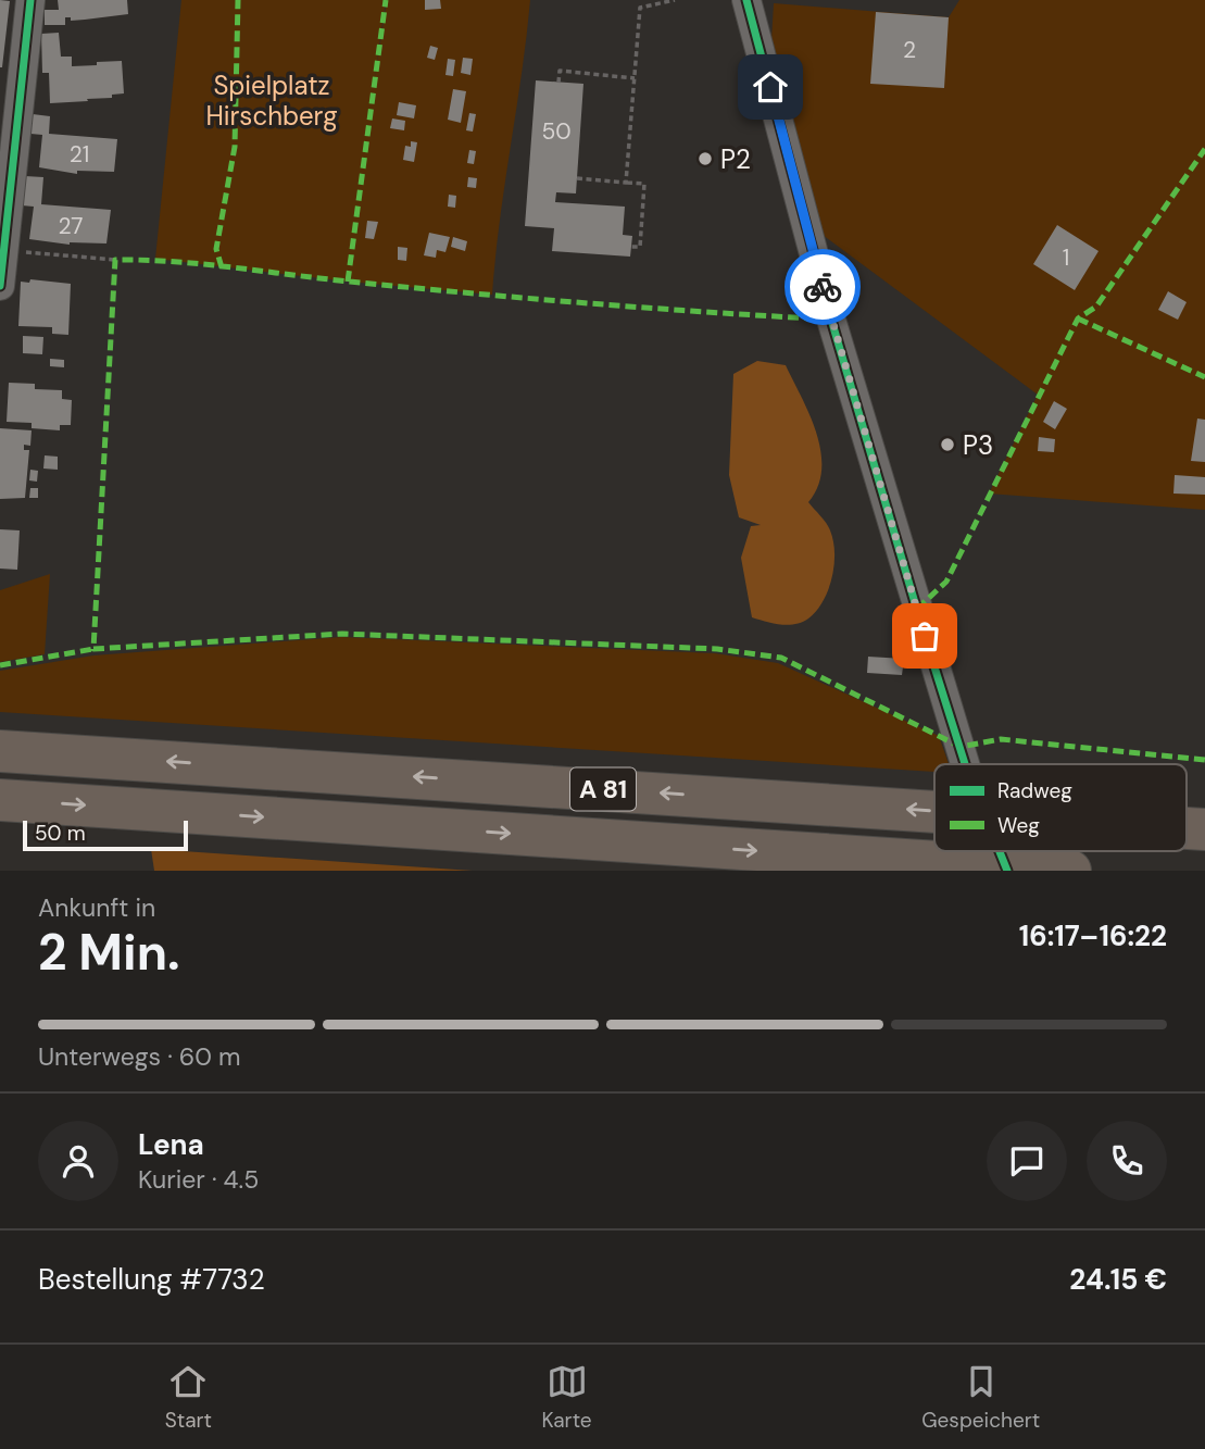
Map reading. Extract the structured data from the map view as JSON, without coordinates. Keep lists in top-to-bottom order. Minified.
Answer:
{"streets":{"highway":["A 81"]},"parks":["Spielplatz Hirschberg"],"places":["P2","P3"],"house_numbers":["2","50","21","27","1"],"legend":["Radweg","Weg"],"scale_bar":"50 m","page":{"scale":"50 m","heading":["2 Min.","Ankunft in","16:17–16:22"],"panel":["Lena","Kurier · 4.5","Bestellung #7732","24.15 €"],"bar":"Unterwegs · 60 m","tabs":["Start","Karte","Gespeichert"]}}
